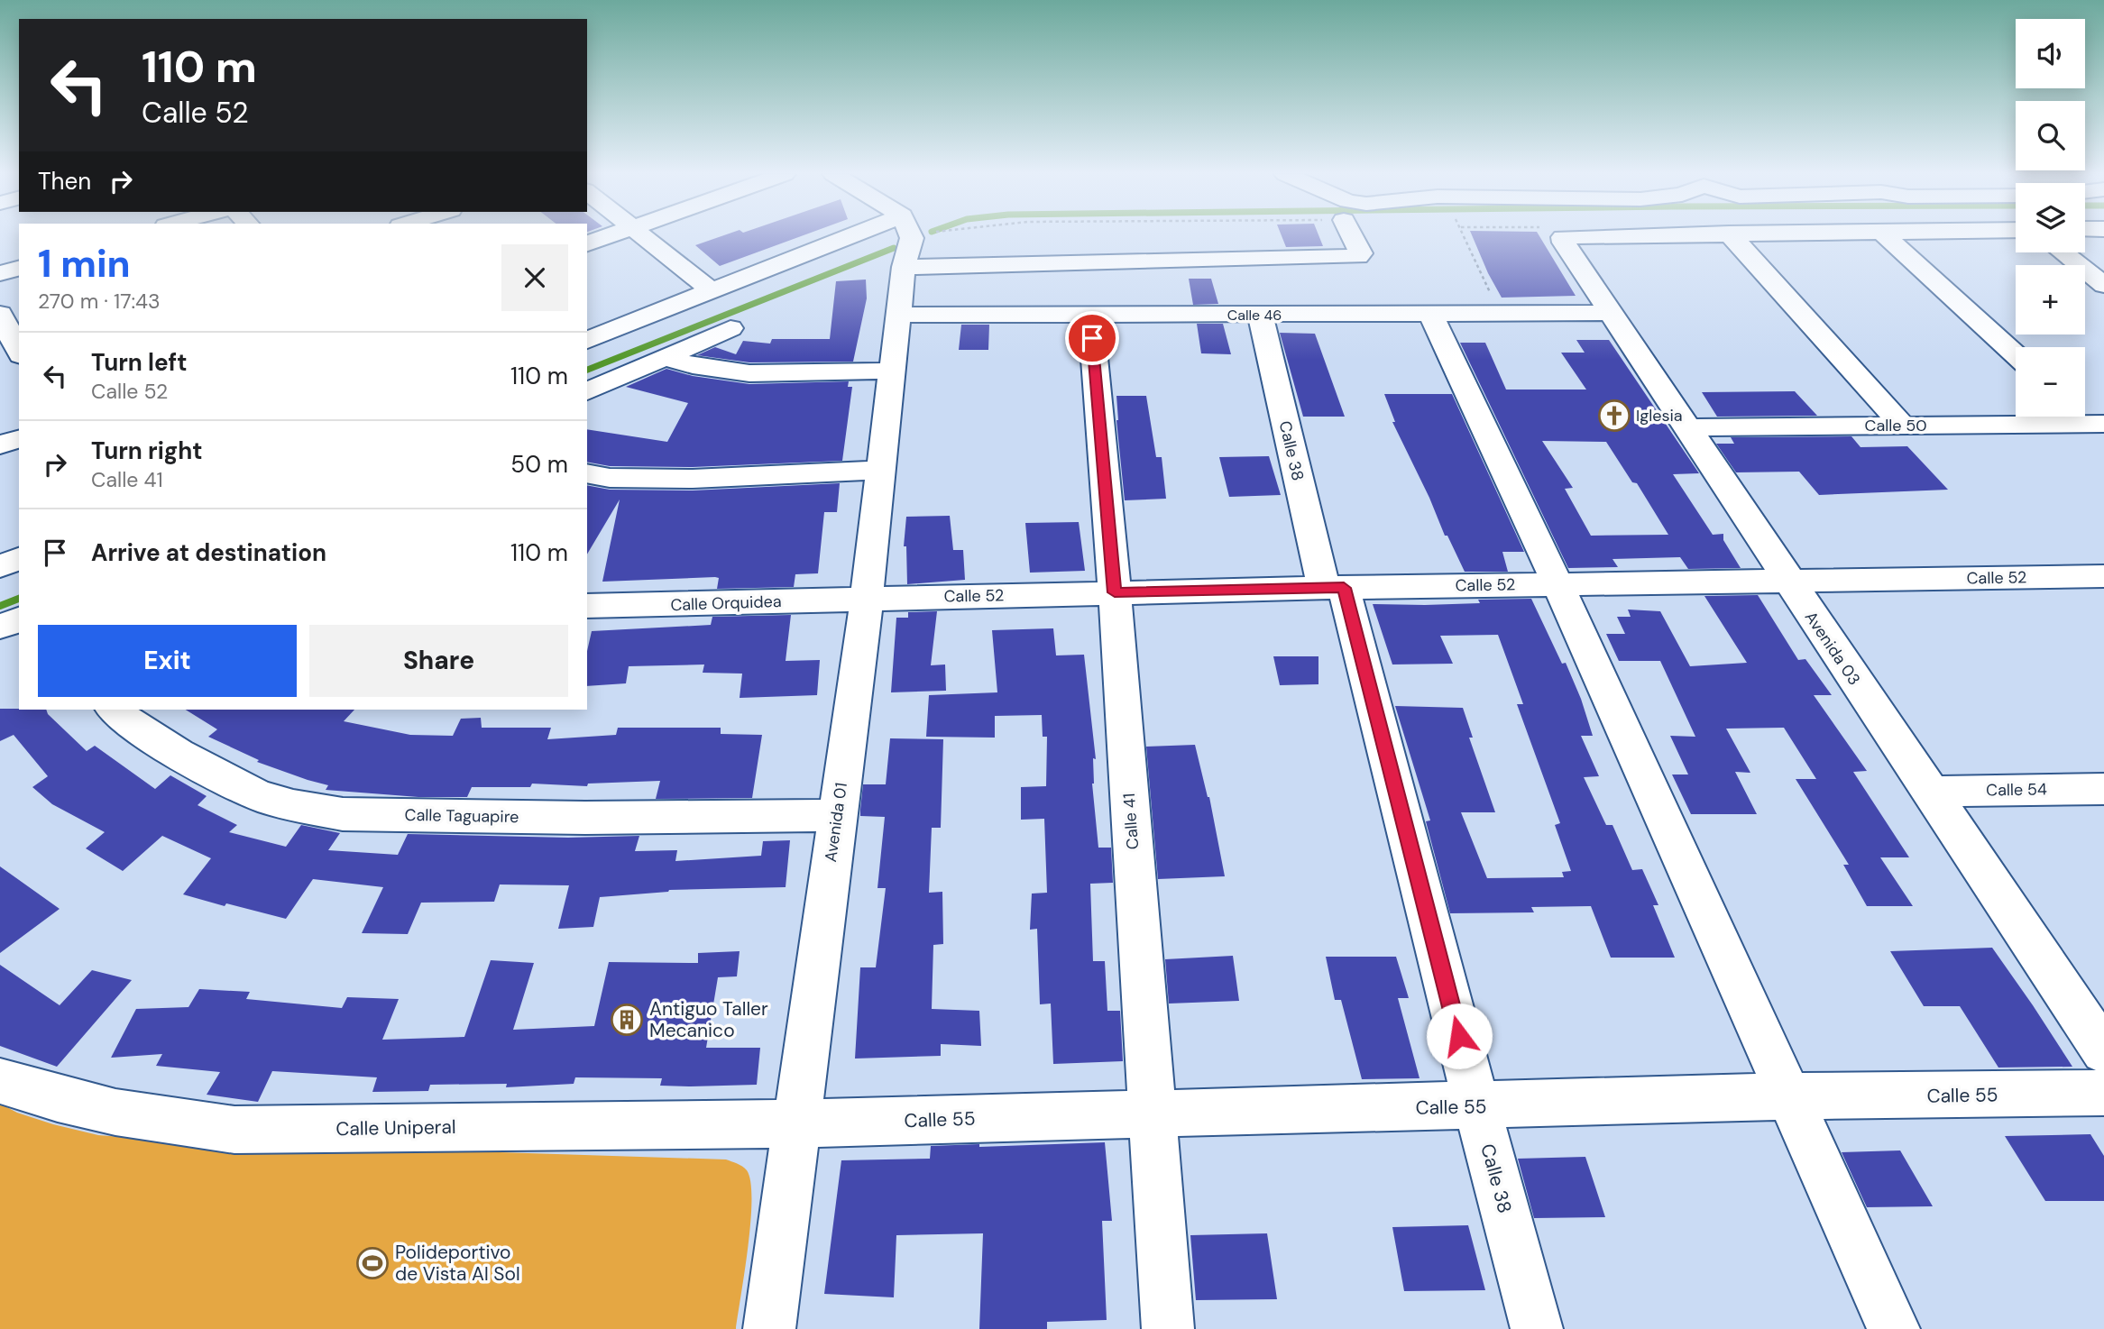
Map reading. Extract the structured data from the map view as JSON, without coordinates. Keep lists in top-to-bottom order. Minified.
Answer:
{"streets":{"street":["Calle 46","Calle 50","Calle 38","Calle 52","Calle Orquidea","Avenida 03","Calle 54","Calle Taguapire","Calle 41","Avenida 01","Calle 55","Calle Uniperal"]},"crossings":[["Calle 46","Calle 38"],["Calle 46","Avenida 03"],["Calle 46","Calle 41"],["Calle 46","Avenida 01"],["Calle 50","Avenida 03"],["Calle 38","Calle 52"],["Calle 38","Calle 55"],["Calle 52","Calle Orquidea"],["Calle 52","Avenida 03"],["Calle 52","Calle 41"],["Calle 52","Avenida 01"],["Calle Orquidea","Avenida 01"],["Avenida 03","Calle 54"],["Calle Taguapire","Avenida 01"],["Calle 41","Calle 55"],["Avenida 01","Calle 55"],["Avenida 01","Calle Uniperal"],["Calle 55","Calle Uniperal"]],"places":{"church":["Iglesia"],"building":["Antiguo Taller Mecanico"],"sports":["Polideportivo de Vista Al Sol"]},"page":{"map_buttons":["+","−"],"turn":["110 m","Calle 52"],"then":"Then","heading":["1 min","270 m · 17:43"],"list":[{"name":"Turn left","note":"Calle 52","value":"110 m"},{"name":"Turn right","note":"Calle 41","value":"50 m"},{"name":"Arrive at destination","value":"110 m"}],"buttons":["Exit","Share"]}}
